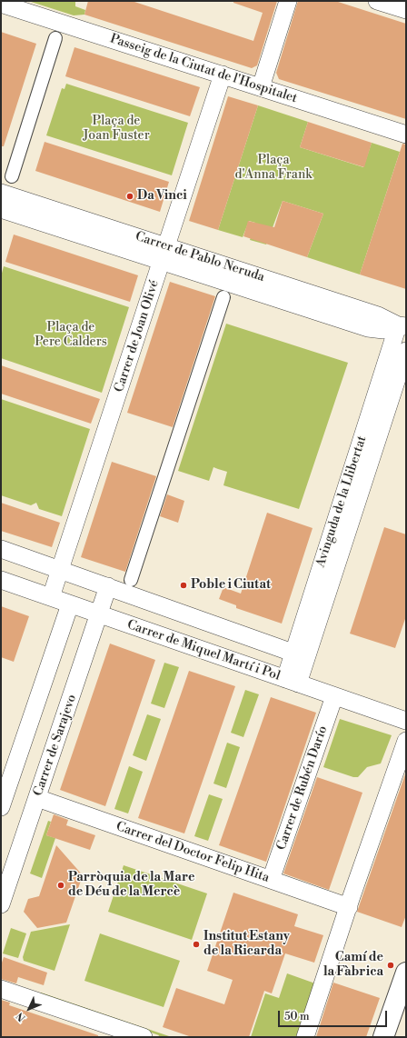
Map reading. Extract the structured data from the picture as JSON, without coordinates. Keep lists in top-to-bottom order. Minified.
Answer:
{"streets":{"street":["Passeig de la Ciutat de l'Hospitalet","Carrer de Pablo Neruda","Carrer de Joan Olivé","Avinguda de la Llibertat","Carrer de Miquel Martí i Pol","Carrer de Sarajevo","Carrer de Rubén Darío","Carrer del Doctor Felip Hita"]},"crossings":[["Passeig de la Ciutat de l'Hospitalet","Carrer de Joan Olivé"],["Carrer de Pablo Neruda","Carrer de Joan Olivé"],["Carrer de Pablo Neruda","Avinguda de la Llibertat"],["Carrer de Joan Olivé","Carrer de Miquel Martí i Pol"],["Avinguda de la Llibertat","Carrer de Miquel Martí i Pol"],["Carrer de Miquel Martí i Pol","Carrer de Sarajevo"],["Carrer de Miquel Martí i Pol","Carrer de Rubén Darío"],["Carrer de Sarajevo","Carrer del Doctor Felip Hita"],["Carrer de Rubén Darío","Carrer del Doctor Felip Hita"]],"parks":["Plaça de Joan Fuster","Plaça d'Anna Frank","Plaça de Pere Calders"],"places":["Da Vinci","Poble i Ciutat","Parròquia de la Mare de Déu de la Mercè","Institut Estany de la Ricarda","Camí de la Fàbrica"],"scale_bar":"50 m","north":"bottom left"}
